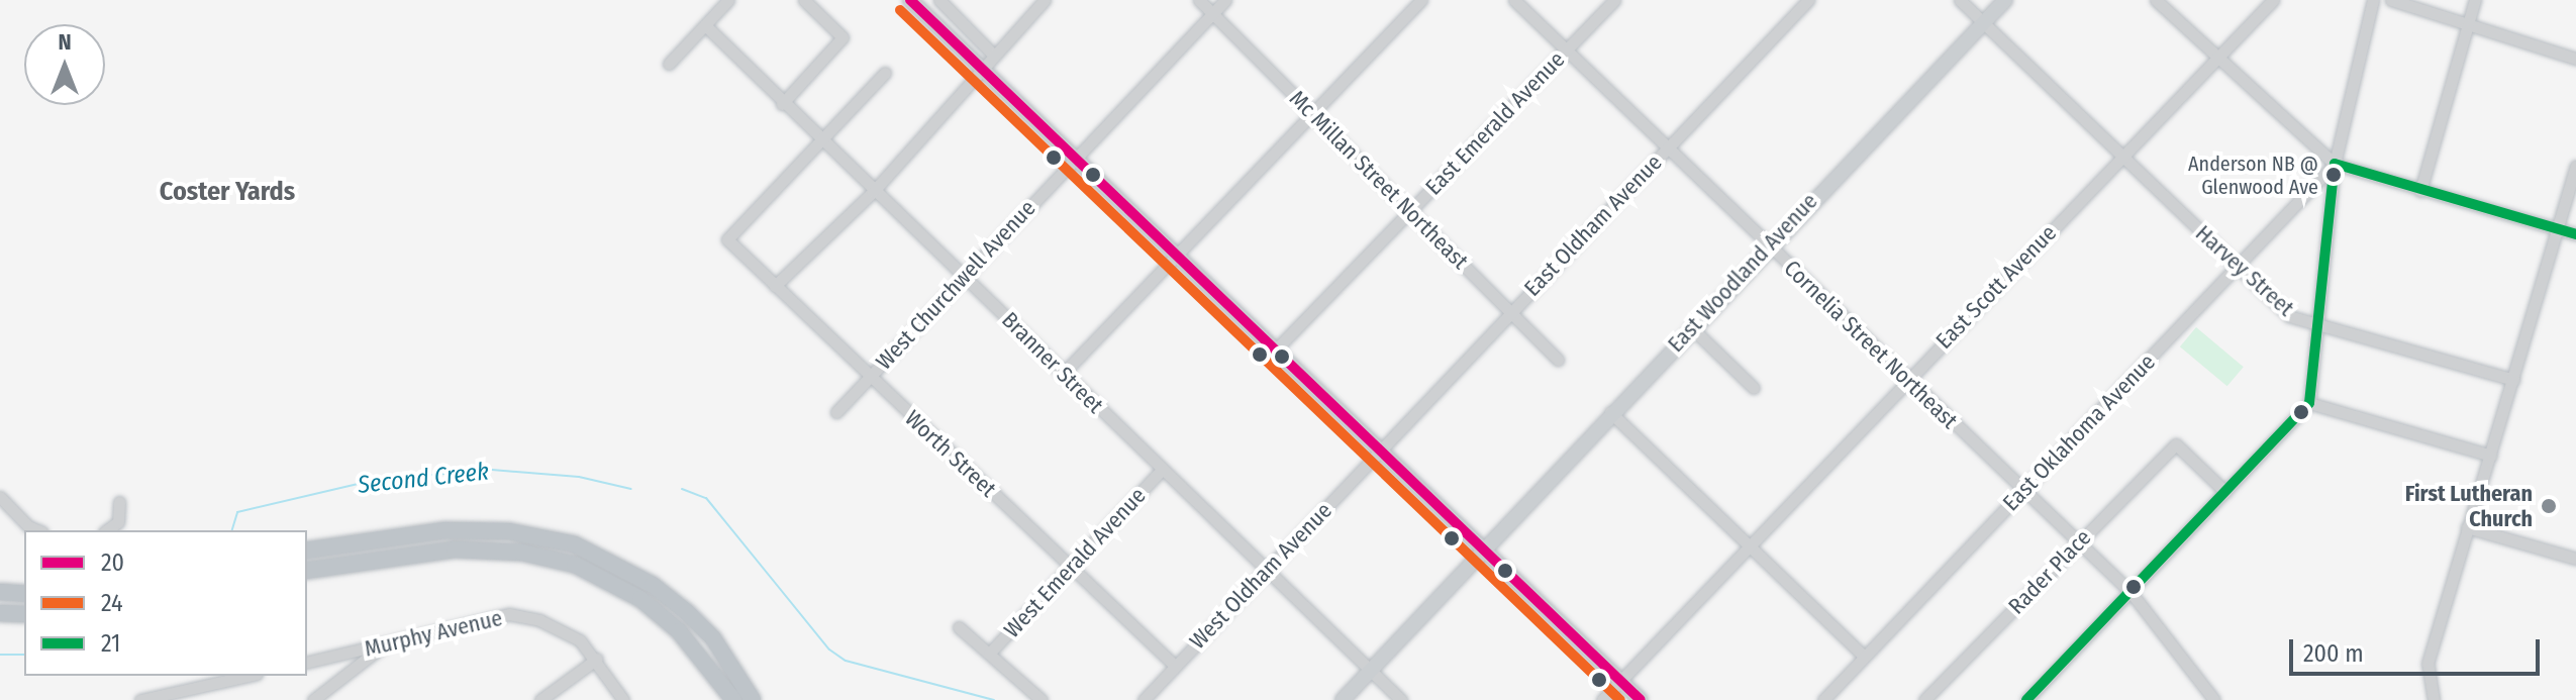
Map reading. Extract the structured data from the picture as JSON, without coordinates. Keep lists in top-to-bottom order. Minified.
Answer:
{"streets":{"main road":["East Woodland Avenue"],"street":["East Emerald Avenue","Mc Millan Street Northeast","East Oldham Avenue","Harvey Street","West Churchwell Avenue","East Scott Avenue","Cornelia Street Northeast","Branner Street","East Oklahoma Avenue","Worth Street","West Emerald Avenue","Rader Place","West Oldham Avenue","Murphy Avenue"]},"crossings":[["East Emerald Avenue","Mc Millan Street Northeast"],["East Emerald Avenue","Cornelia Street Northeast"],["Mc Millan Street Northeast","East Oldham Avenue"],["Mc Millan Street Northeast","West Churchwell Avenue"],["East Oldham Avenue","Cornelia Street Northeast"],["East Oldham Avenue","West Oldham Avenue"],["Harvey Street","East Woodland Avenue"],["Harvey Street","East Scott Avenue"],["Harvey Street","East Oklahoma Avenue"],["East Woodland Avenue","Cornelia Street Northeast"],["East Woodland Avenue","Branner Street"],["West Churchwell Avenue","Branner Street"],["West Churchwell Avenue","Worth Street"],["East Scott Avenue","Cornelia Street Northeast"],["Cornelia Street Northeast","East Oklahoma Avenue"],["Cornelia Street Northeast","Rader Place"],["Branner Street","Worth Street"],["Branner Street","West Emerald Avenue"],["Branner Street","West Oldham Avenue"],["Worth Street","West Emerald Avenue"],["Worth Street","West Oldham Avenue"]],"districts":["Coster Yards"],"water":["Second Creek"],"places":["Anderson NB @ Glenwood Ave","First Lutheran Church"],"lines":["transit line 20","transit line 24","transit line 21"],"legend":["20","24","21"],"scale_bar":"200 m","north":"top"}
